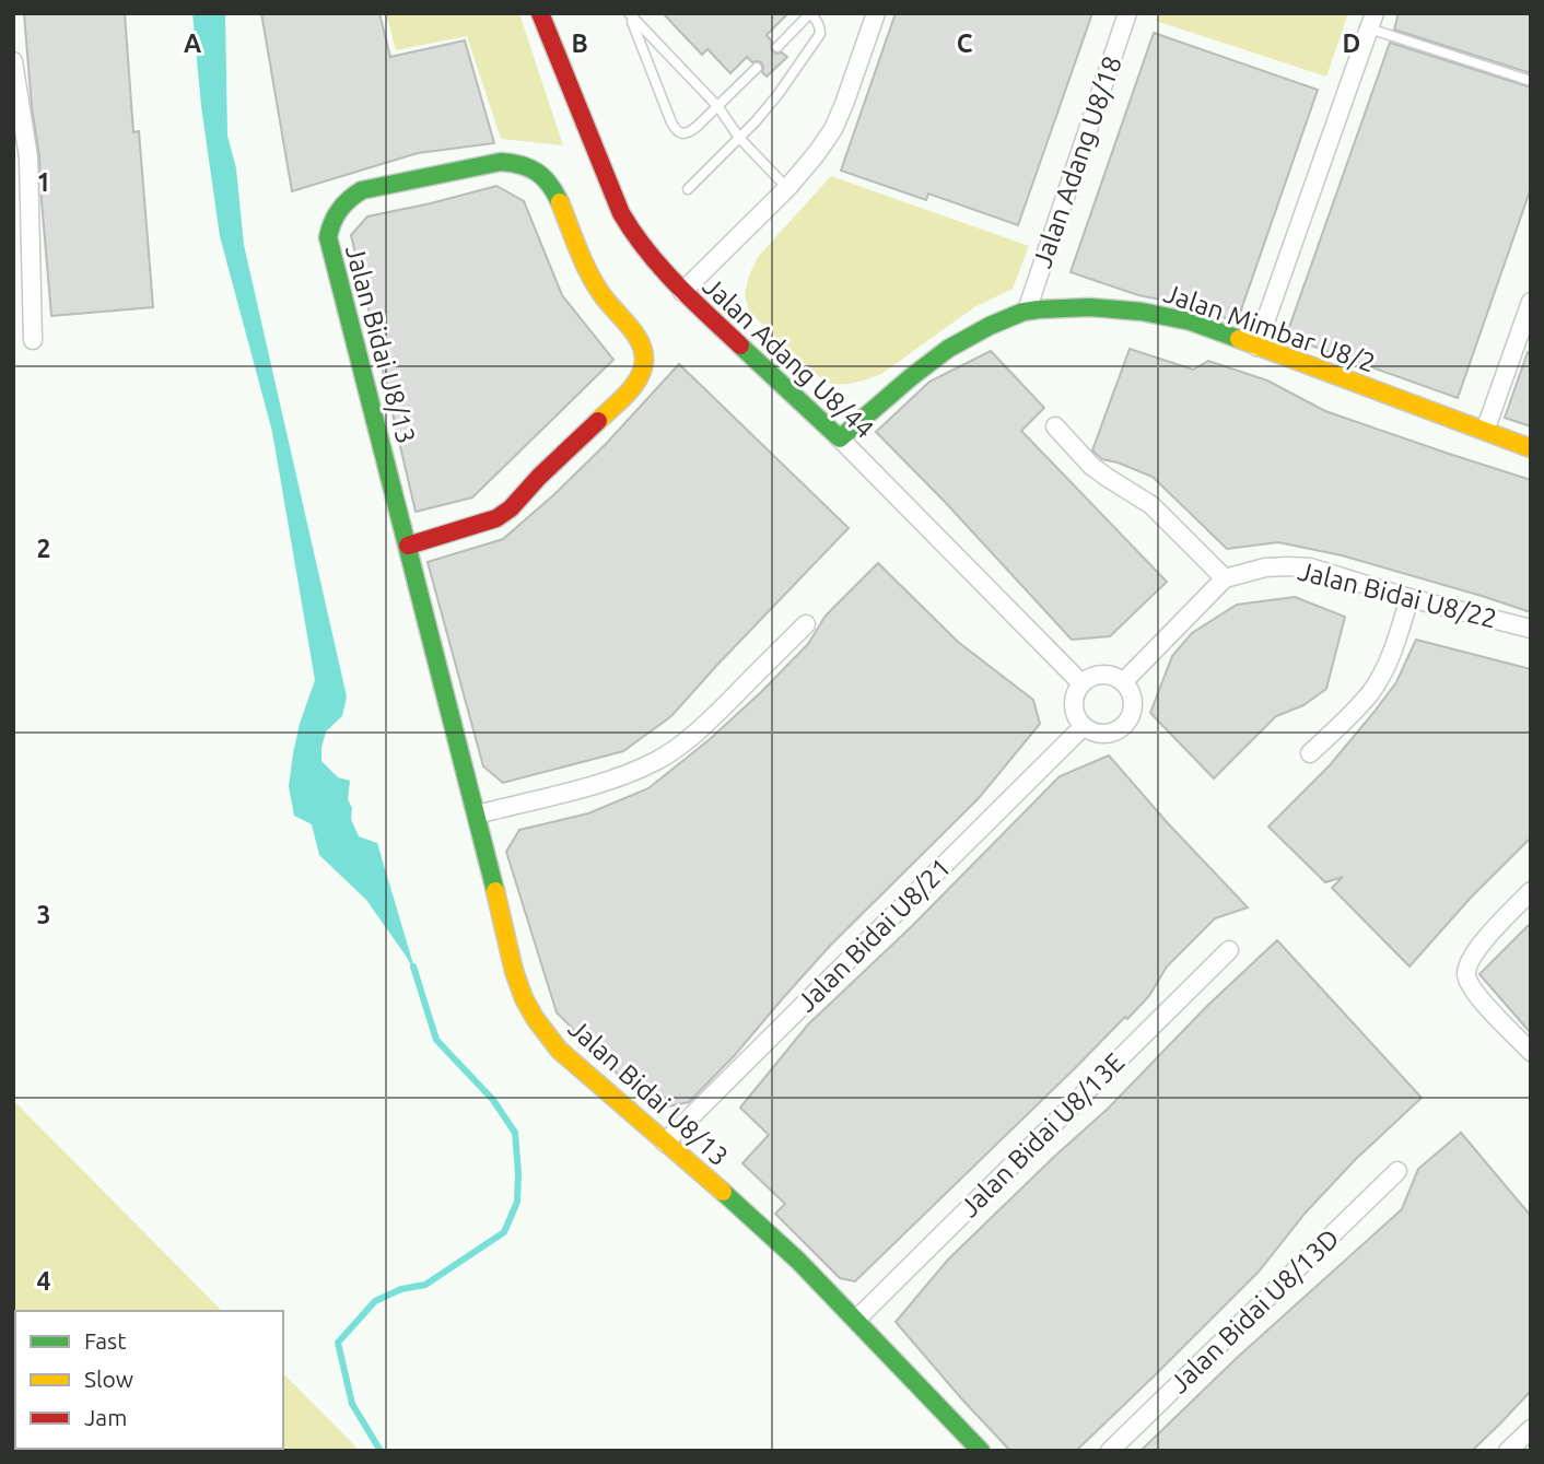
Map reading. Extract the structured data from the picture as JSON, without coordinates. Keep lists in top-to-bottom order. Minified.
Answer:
{"streets":{"street":["Jalan Adang U8/18","Jalan Mimbar U8/2","Jalan Bidai U8/13","Jalan Adang U8/44","Jalan Bidai U8/22","Jalan Bidai U8/21","Jalan Bidai U8/13E","Jalan Bidai U8/13D"]},"crossings":[["Jalan Adang U8/18","Jalan Mimbar U8/2"],["Jalan Mimbar U8/2","Jalan Adang U8/44"],["Jalan Bidai U8/13","Jalan Bidai U8/21"],["Jalan Bidai U8/13","Jalan Bidai U8/13E"],["Jalan Adang U8/44","Jalan Bidai U8/21"]],"legend":["Fast","Slow","Jam"],"grid":{"columns":["A","B","C","D"],"rows":["1","2","3","4"]}}
